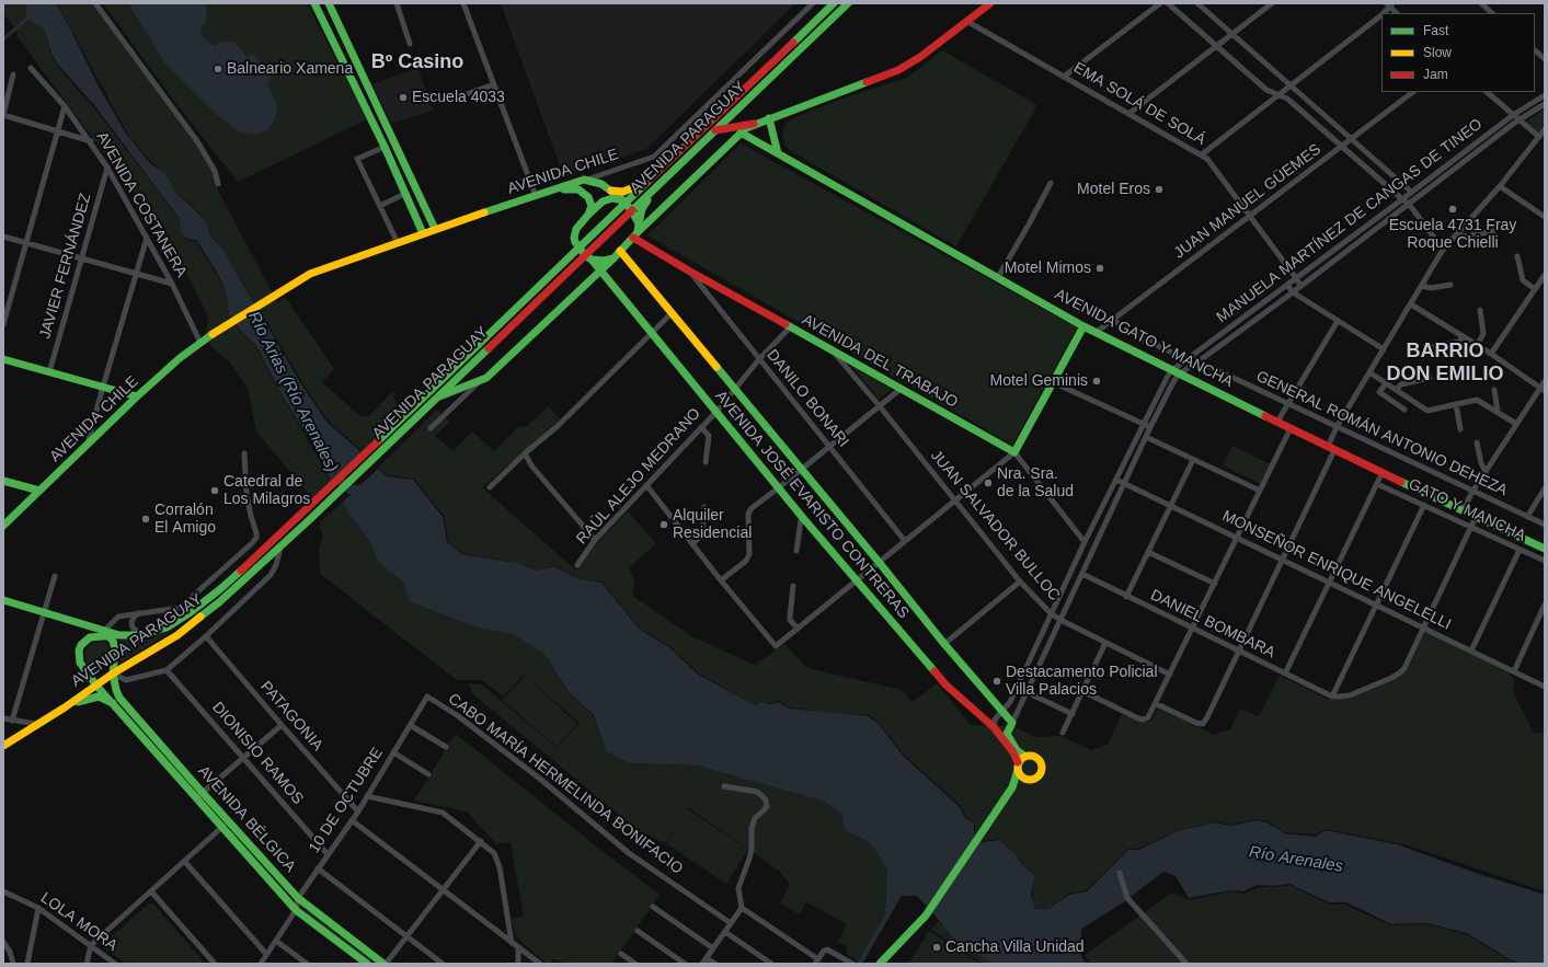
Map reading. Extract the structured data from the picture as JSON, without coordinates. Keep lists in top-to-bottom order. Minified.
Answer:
{"streets":{"main road":["AVENIDA PARAGUAY","AVENIDA CHILE","AVENIDA GATO Y MANCHA","AVENIDA DEL TRABAJO","AVENIDA JOSÉ EVARISTO CONTRERAS","AVENIDA BÉLGICA"],"street":["EMA SOLÁ DE SOLÁ","JUAN MANUEL GÜEMES","AVENIDA COSTANERA","MANUELA MARTÍNEZ DE CANGAS DE TINEO","JAVIER FERNÁNDEZ","DANILO BONARI","GENERAL ROMÁN ANTONIO DEHEZA","RAÚL ALEJO MEDRANO","GATO Y MANCHA","JUAN SALVADOR BULLOC","MONSEÑOR ENRIQUE ANGELELLI","DANIEL BOMBARA","PATAGONIA","DIONISIO RAMOS","CABO MARÍA HERMELINDA BONIFACIO","10 DE OCTUBRE","LOLA MORA"]},"crossings":[["EMA SOLÁ DE SOLÁ","JUAN MANUEL GÜEMES"],["EMA SOLÁ DE SOLÁ","MANUELA MARTÍNEZ DE CANGAS DE TINEO"],["AVENIDA PARAGUAY","AVENIDA JOSÉ EVARISTO CONTRERAS"],["AVENIDA PARAGUAY","AVENIDA BÉLGICA"],["AVENIDA CHILE","AVENIDA COSTANERA"],["JUAN MANUEL GÜEMES","AVENIDA GATO Y MANCHA"],["JUAN MANUEL GÜEMES","GENERAL ROMÁN ANTONIO DEHEZA"],["AVENIDA COSTANERA","JAVIER FERNÁNDEZ"],["MANUELA MARTÍNEZ DE CANGAS DE TINEO","AVENIDA GATO Y MANCHA"],["MANUELA MARTÍNEZ DE CANGAS DE TINEO","GENERAL ROMÁN ANTONIO DEHEZA"],["AVENIDA DEL TRABAJO","DANILO BONARI"],["AVENIDA DEL TRABAJO","RAÚL ALEJO MEDRANO"],["AVENIDA DEL TRABAJO","JUAN SALVADOR BULLOC"],["DANILO BONARI","RAÚL ALEJO MEDRANO"],["RAÚL ALEJO MEDRANO","AVENIDA JOSÉ EVARISTO CONTRERAS"],["PATAGONIA","10 DE OCTUBRE"],["DIONISIO RAMOS","10 DE OCTUBRE"],["CABO MARÍA HERMELINDA BONIFACIO","10 DE OCTUBRE"],["10 DE OCTUBRE","AVENIDA BÉLGICA"]],"districts":["Bº Casino","BARRIO DON EMILIO"],"water":["Río Arias (Río Arenales)","Río Arenales"],"places":["Balneario Xamena","Escuela 4033","Motel Eros","Escuela 4731 Fray Roque Chielli","Motel Mimos","Motel Geminis","Nra. Sra. de la Salud","Catedral de Los Milagros","Corralón El Amigo","Alquiler Residencial","Destacamento Policial Villa Palacios","Cancha Villa Unidad"],"legend":["Fast","Slow","Jam"]}
